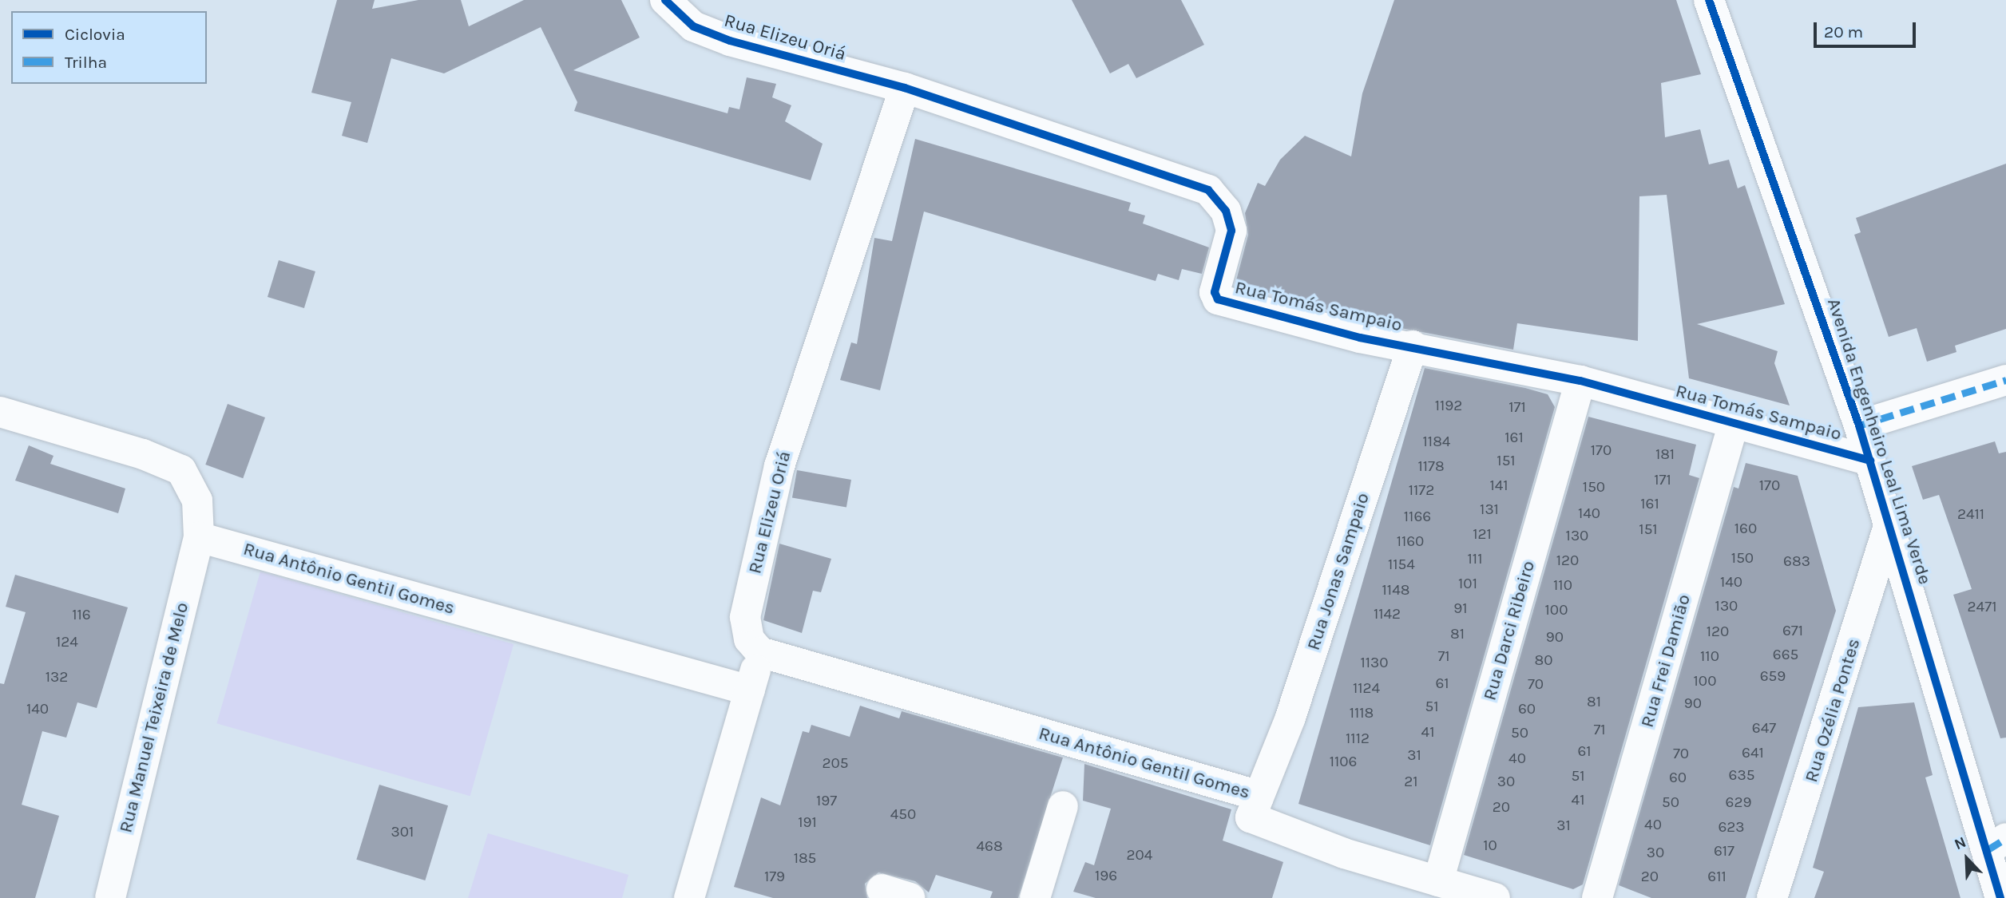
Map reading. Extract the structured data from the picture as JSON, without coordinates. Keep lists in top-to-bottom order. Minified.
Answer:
{"streets":{"street":["Rua Elizeu Oriá","Rua Tomás Sampaio","Avenida Engenheiro Leal Lima Verde","Rua Jonas Sampaio","Rua Antônio Gentil Gomes","Rua Darci Ribeiro","Rua Frei Damião","Rua Ozélia Pontes","Rua Manuel Teixeira de Melo"]},"crossings":[["Rua Elizeu Oriá","Rua Tomás Sampaio"],["Rua Elizeu Oriá","Rua Antônio Gentil Gomes"],["Rua Tomás Sampaio","Avenida Engenheiro Leal Lima Verde"],["Rua Tomás Sampaio","Rua Jonas Sampaio"],["Rua Tomás Sampaio","Rua Darci Ribeiro"],["Rua Tomás Sampaio","Rua Frei Damião"],["Avenida Engenheiro Leal Lima Verde","Rua Ozélia Pontes"],["Rua Jonas Sampaio","Rua Antônio Gentil Gomes"],["Rua Antônio Gentil Gomes","Rua Darci Ribeiro"],["Rua Antônio Gentil Gomes","Rua Manuel Teixeira de Melo"]],"house_numbers":["1192","171","161","1184","170","181","151","1178","171","141","170","150","1172","161","131","140","2411","1166","160","151","121","130","1160","150","111","120","683","1154","140","101","110","1148","130","2471","91","100","1142","116","671","120","81","90","124","665","71","110","80","1130","659","132","100","61","70","1124","81","90","51","140","60","1118","647","71","41","50","1112","61","641","70","31","40","1106","205","635","51","60","21","30","41","197","50","629","20","450","191","40","31","623","301","10","468","617","30","204","185","196","179","20","611"],"legend":["Ciclovia","Trilha"],"scale_bar":"20 m","north":"top left"}
